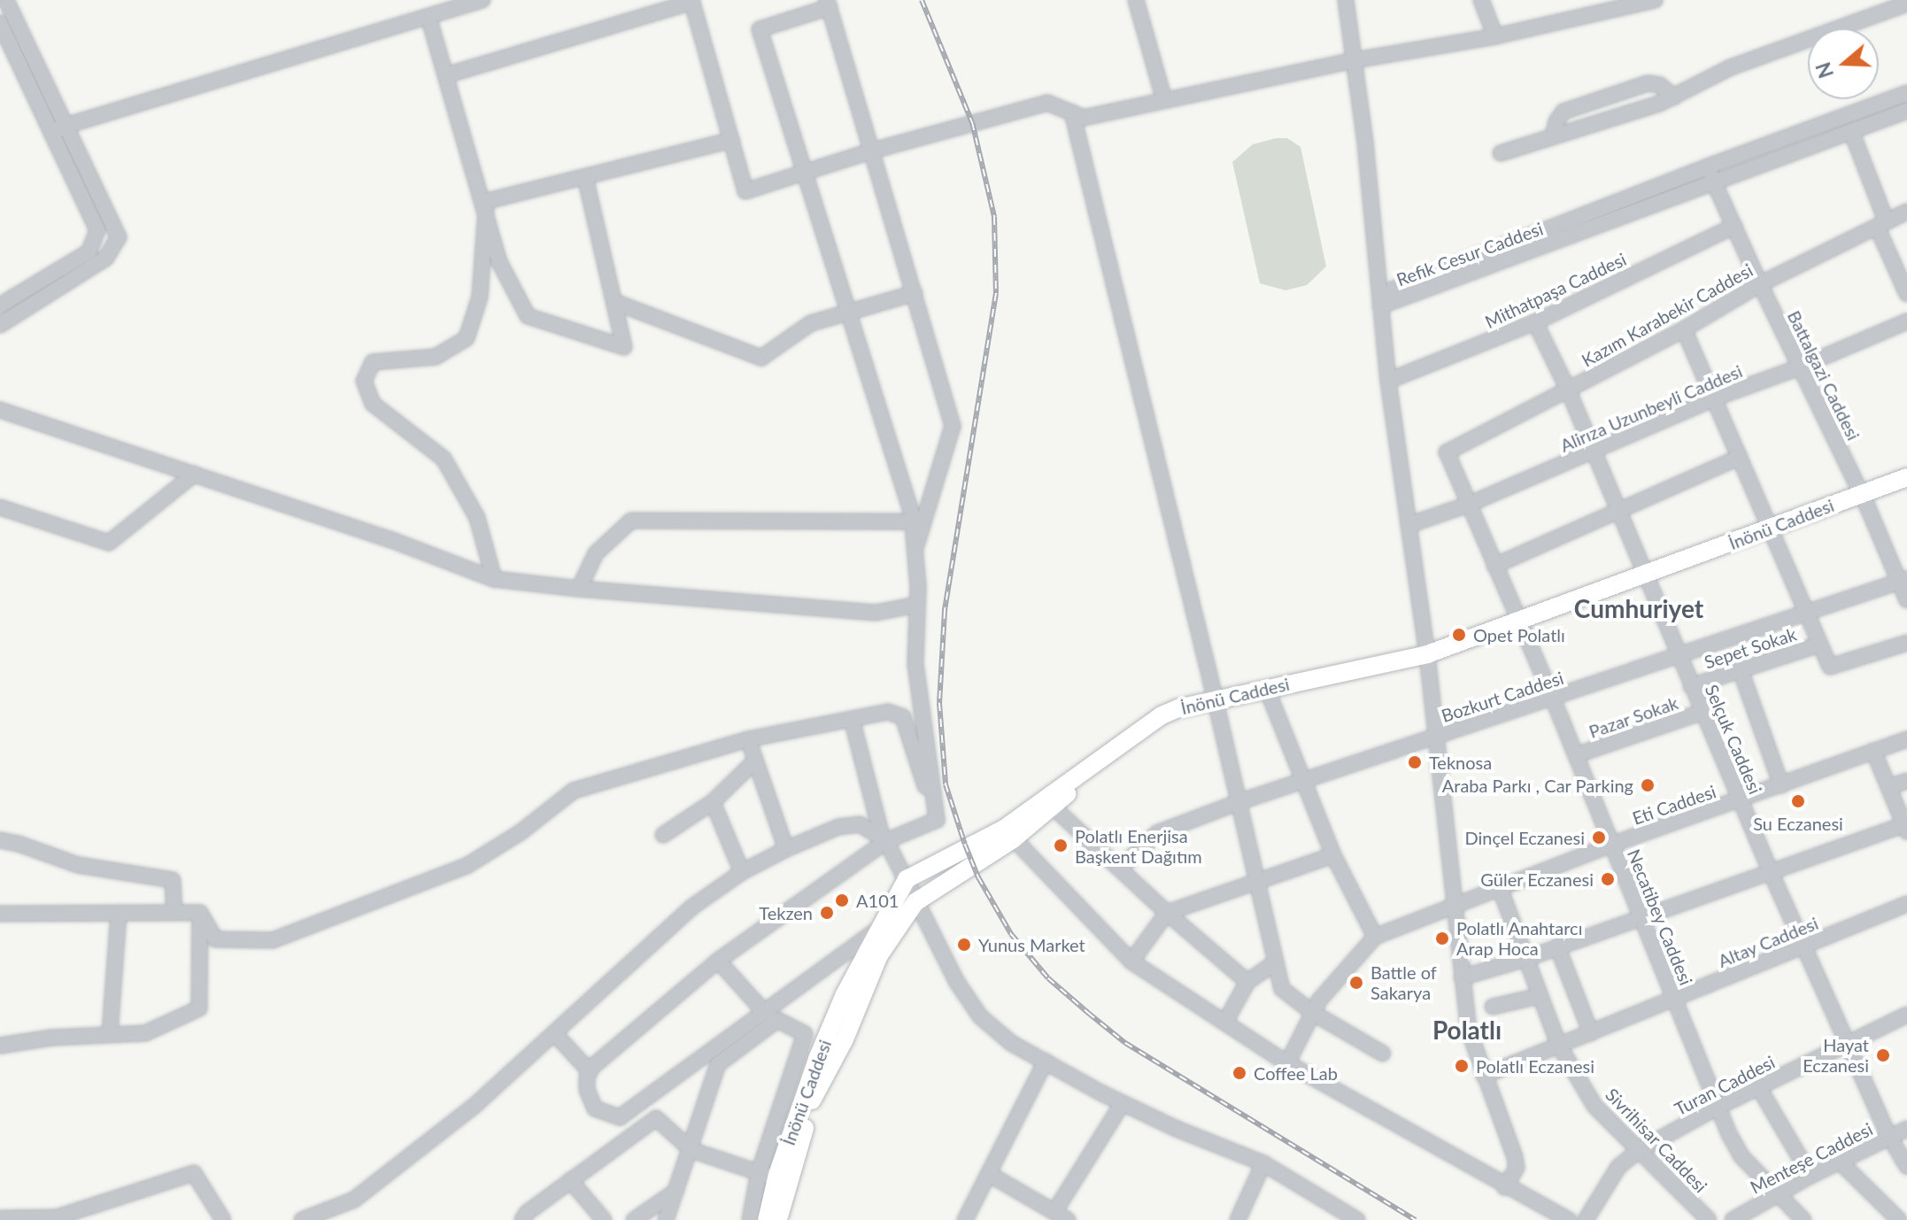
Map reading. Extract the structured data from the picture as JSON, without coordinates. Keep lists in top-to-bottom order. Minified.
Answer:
{"streets":{"main road":["İnönü Caddesi"],"street":["Refik Cesur Caddesi","Mithatpaşa Caddesi","Kazım Karabekir Caddesi","Battalgazi Caddesi","Alirıza Uzunbeyli Caddesi","Sepet Sokak","Bozkurt Caddesi","Pazar Sokak","Selçuk Caddesi","Eti Caddesi","Necatibey Caddesi","Altay Caddesi","Turan Caddesi","Sivrihisar Caddesi","Menteşe Caddesi"]},"crossings":[["Refik Cesur Caddesi","Battalgazi Caddesi"],["Mithatpaşa Caddesi","Battalgazi Caddesi"],["Mithatpaşa Caddesi","Selçuk Caddesi"],["Kazım Karabekir Caddesi","Battalgazi Caddesi"],["Kazım Karabekir Caddesi","Selçuk Caddesi"],["Kazım Karabekir Caddesi","Necatibey Caddesi"],["Battalgazi Caddesi","Alirıza Uzunbeyli Caddesi"],["Battalgazi Caddesi","İnönü Caddesi"],["Battalgazi Caddesi","Bozkurt Caddesi"],["Alirıza Uzunbeyli Caddesi","Selçuk Caddesi"],["Alirıza Uzunbeyli Caddesi","Necatibey Caddesi"],["İnönü Caddesi","Selçuk Caddesi"],["İnönü Caddesi","Necatibey Caddesi"],["Sepet Sokak","Selçuk Caddesi"],["Bozkurt Caddesi","Selçuk Caddesi"],["Bozkurt Caddesi","Necatibey Caddesi"],["Pazar Sokak","Selçuk Caddesi"],["Pazar Sokak","Necatibey Caddesi"],["Selçuk Caddesi","Eti Caddesi"],["Selçuk Caddesi","Altay Caddesi"],["Selçuk Caddesi","Turan Caddesi"],["Selçuk Caddesi","Menteşe Caddesi"],["Eti Caddesi","Necatibey Caddesi"],["Eti Caddesi","Sivrihisar Caddesi"],["Necatibey Caddesi","Altay Caddesi"],["Necatibey Caddesi","Turan Caddesi"],["Necatibey Caddesi","Menteşe Caddesi"],["Altay Caddesi","Sivrihisar Caddesi"],["Turan Caddesi","Sivrihisar Caddesi"]],"districts":["Cumhuriyet","Polatlı"],"places":["Opet Polatlı","Teknosa","Araba Parkı , Car Parking","Su Eczanesi","Dinçel Eczanesi","Polatlı Enerjisa Başkent Dağıtım","Güler Eczanesi","A101","Tekzen","Polatlı Anahtarcı Arap Hoca","Yunus Market","Battle of Sakarya","Hayat Eczanesi","Polatlı Eczanesi","Coffee Lab"],"north":"left"}
